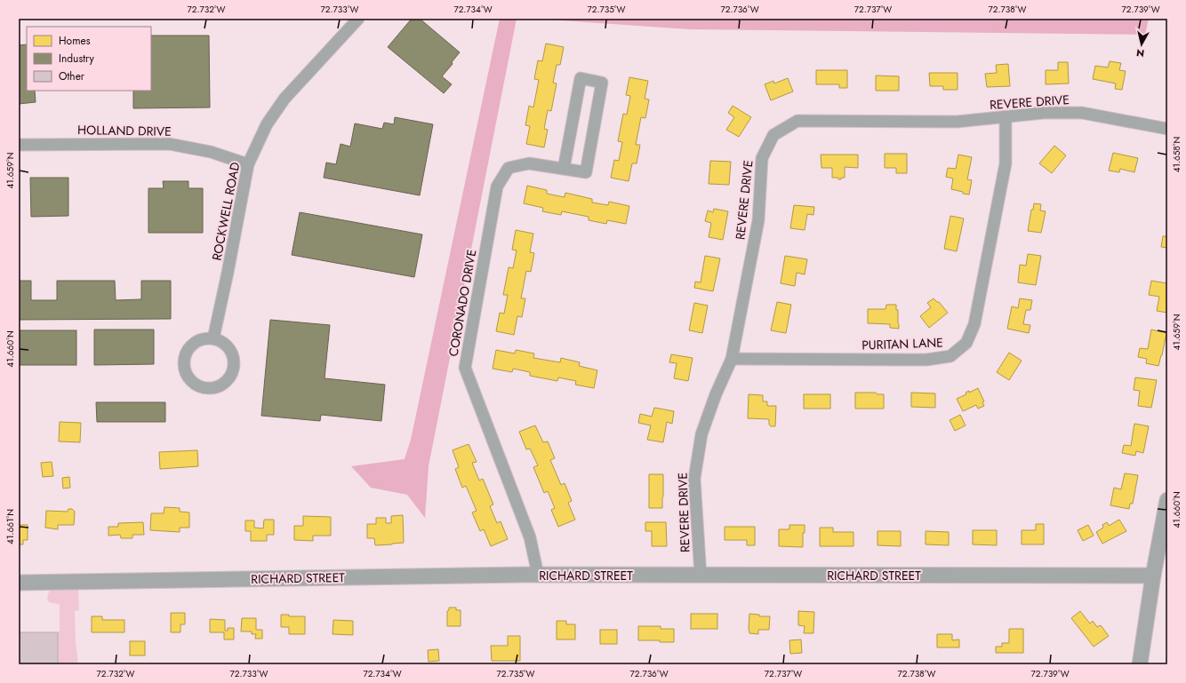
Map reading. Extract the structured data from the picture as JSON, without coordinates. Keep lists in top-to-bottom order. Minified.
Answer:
{"streets":{"street":["REVERE DRIVE","HOLLAND DRIVE","ROCKWELL ROAD","CORONADO DRIVE","PURITAN LANE","RICHARD STREET"]},"crossings":[["REVERE DRIVE","PURITAN LANE"],["REVERE DRIVE","RICHARD STREET"],["HOLLAND DRIVE","ROCKWELL ROAD"],["CORONADO DRIVE","RICHARD STREET"]],"legend":["Homes","Industry","Other"],"north":"bottom","coordinates":["72.732°W","72.733°W","72.734°W","72.735°W","72.736°W","72.737°W","72.738°W","72.739°W","41.658°N","41.659°N","41.660°N","41.661°N"]}
